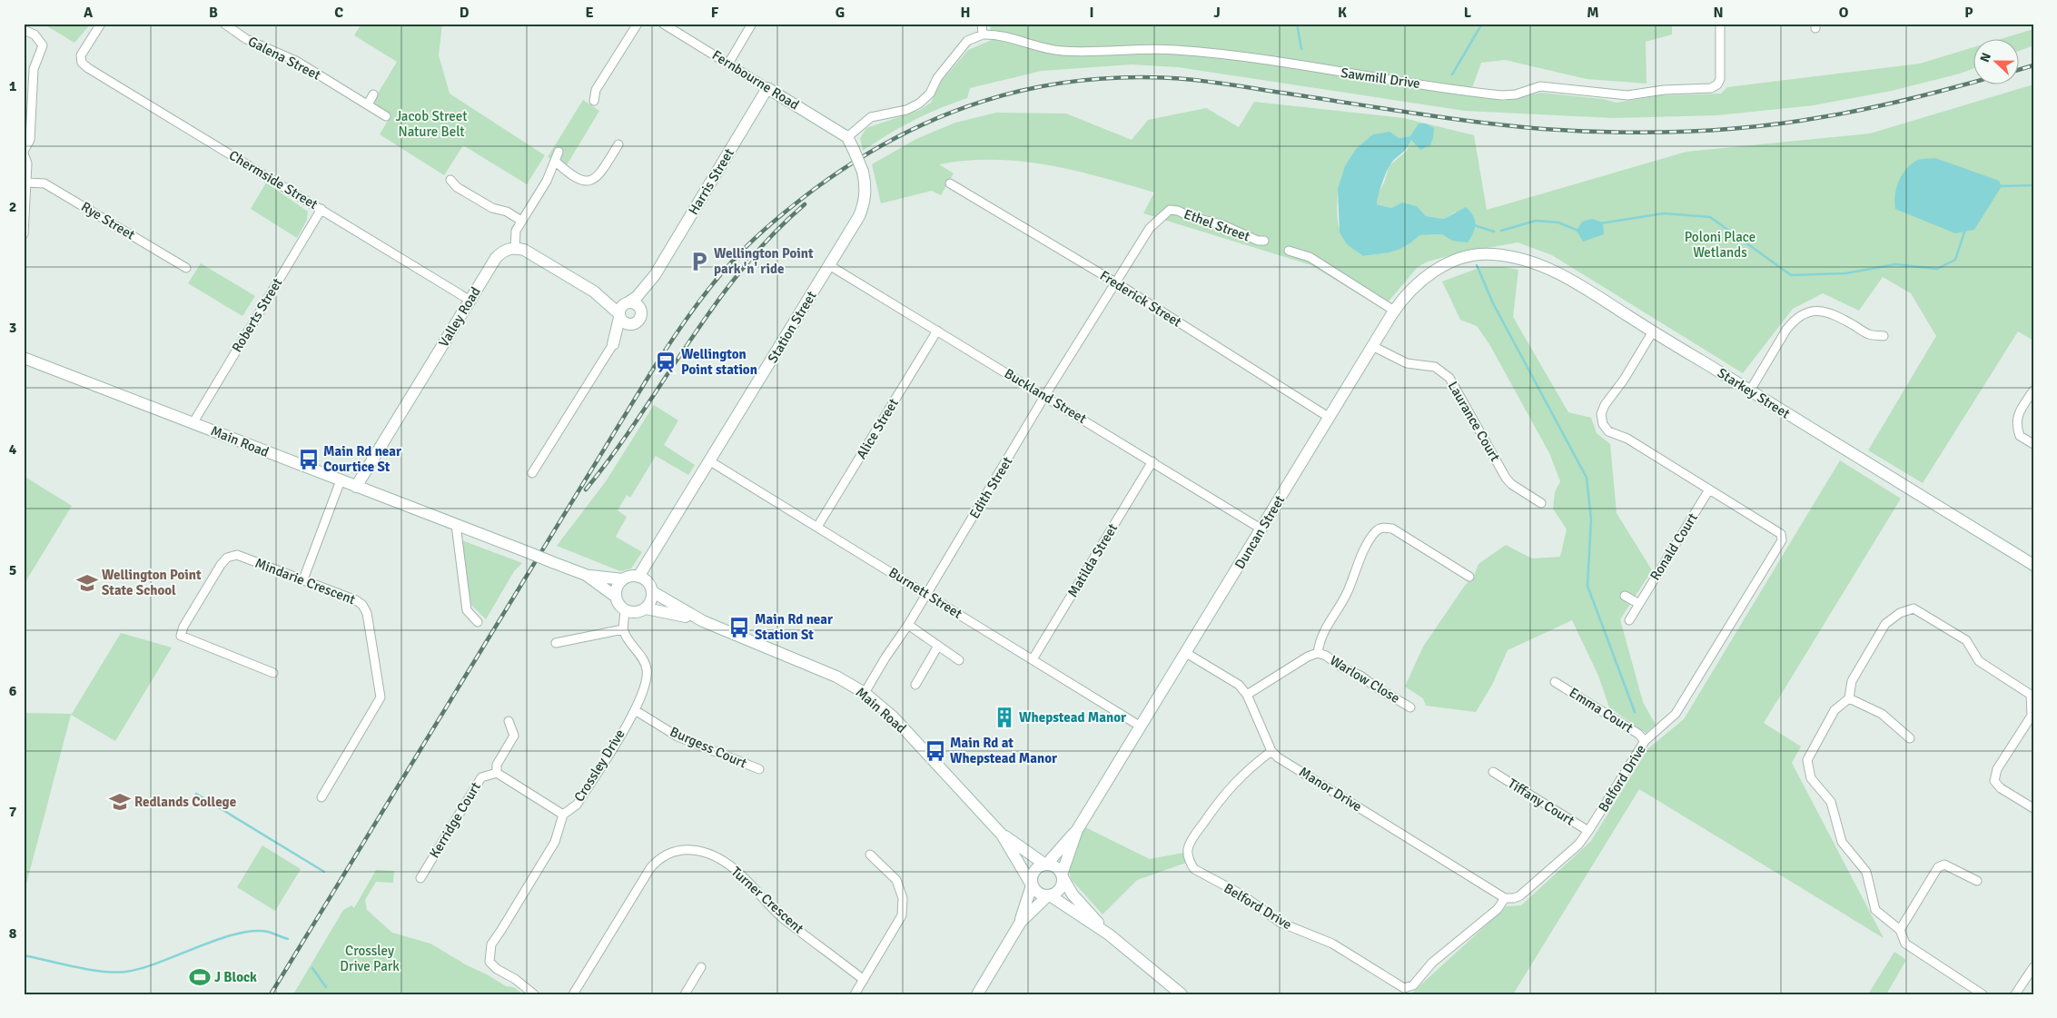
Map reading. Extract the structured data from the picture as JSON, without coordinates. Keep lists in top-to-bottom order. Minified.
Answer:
{"streets":{"street":["Galena Street","Sawmill Drive","Fernbourne Road","Chermside Street","Harris Street","Rye Street","Ethel Street","Frederick Street","Roberts Street","Valley Road","Station Street","Starkey Street","Buckland Street","Laurance Court","Alice Street","Main Road","Edith Street","Duncan Street","Ronald Court","Matilda Street","Mindarie Crescent","Burnett Street","Warlow Close","Emma Court","Burgess Court","Crossley Drive","Belford Drive","Manor Drive","Tiffany Court","Kerridge Court","Turner Crescent"]},"crossings":[["Fernbourne Road","Harris Street"],["Fernbourne Road","Station Street"],["Chermside Street","Roberts Street"],["Chermside Street","Valley Road"],["Ethel Street","Frederick Street"],["Ethel Street","Edith Street"],["Frederick Street","Edith Street"],["Frederick Street","Duncan Street"],["Roberts Street","Main Road"],["Valley Road","Main Road"],["Station Street","Buckland Street"],["Station Street","Main Road"],["Station Street","Burnett Street"],["Starkey Street","Duncan Street"],["Starkey Street","Belford Drive"],["Buckland Street","Alice Street"],["Buckland Street","Edith Street"],["Buckland Street","Duncan Street"],["Buckland Street","Matilda Street"],["Laurance Court","Duncan Street"],["Alice Street","Burnett Street"],["Main Road","Edith Street"],["Main Road","Duncan Street"],["Edith Street","Burnett Street"],["Duncan Street","Burnett Street"],["Ronald Court","Belford Drive"],["Matilda Street","Burnett Street"],["Emma Court","Belford Drive"],["Burgess Court","Crossley Drive"],["Belford Drive","Manor Drive"],["Belford Drive","Tiffany Court"]],"parks":["Jacob Street Nature Belt","Poloni Place Wetlands","Crossley Drive Park"],"places":{"parking":["Wellington Point park 'n' ride"],"station":["Wellington Point station"],"bus stop":["Main Rd near Courtice St","Main Rd near Station St","Main Rd at Whepstead Manor"],"school or university":["Wellington Point State School","Redlands College"],"building":["Whepstead Manor"],"sports":["J Block"]},"north":"left","grid":{"columns":["A","B","C","D","E","F","G","H","I","J","K","L","M","N","O","P"],"rows":["1","2","3","4","5","6","7","8"]}}
